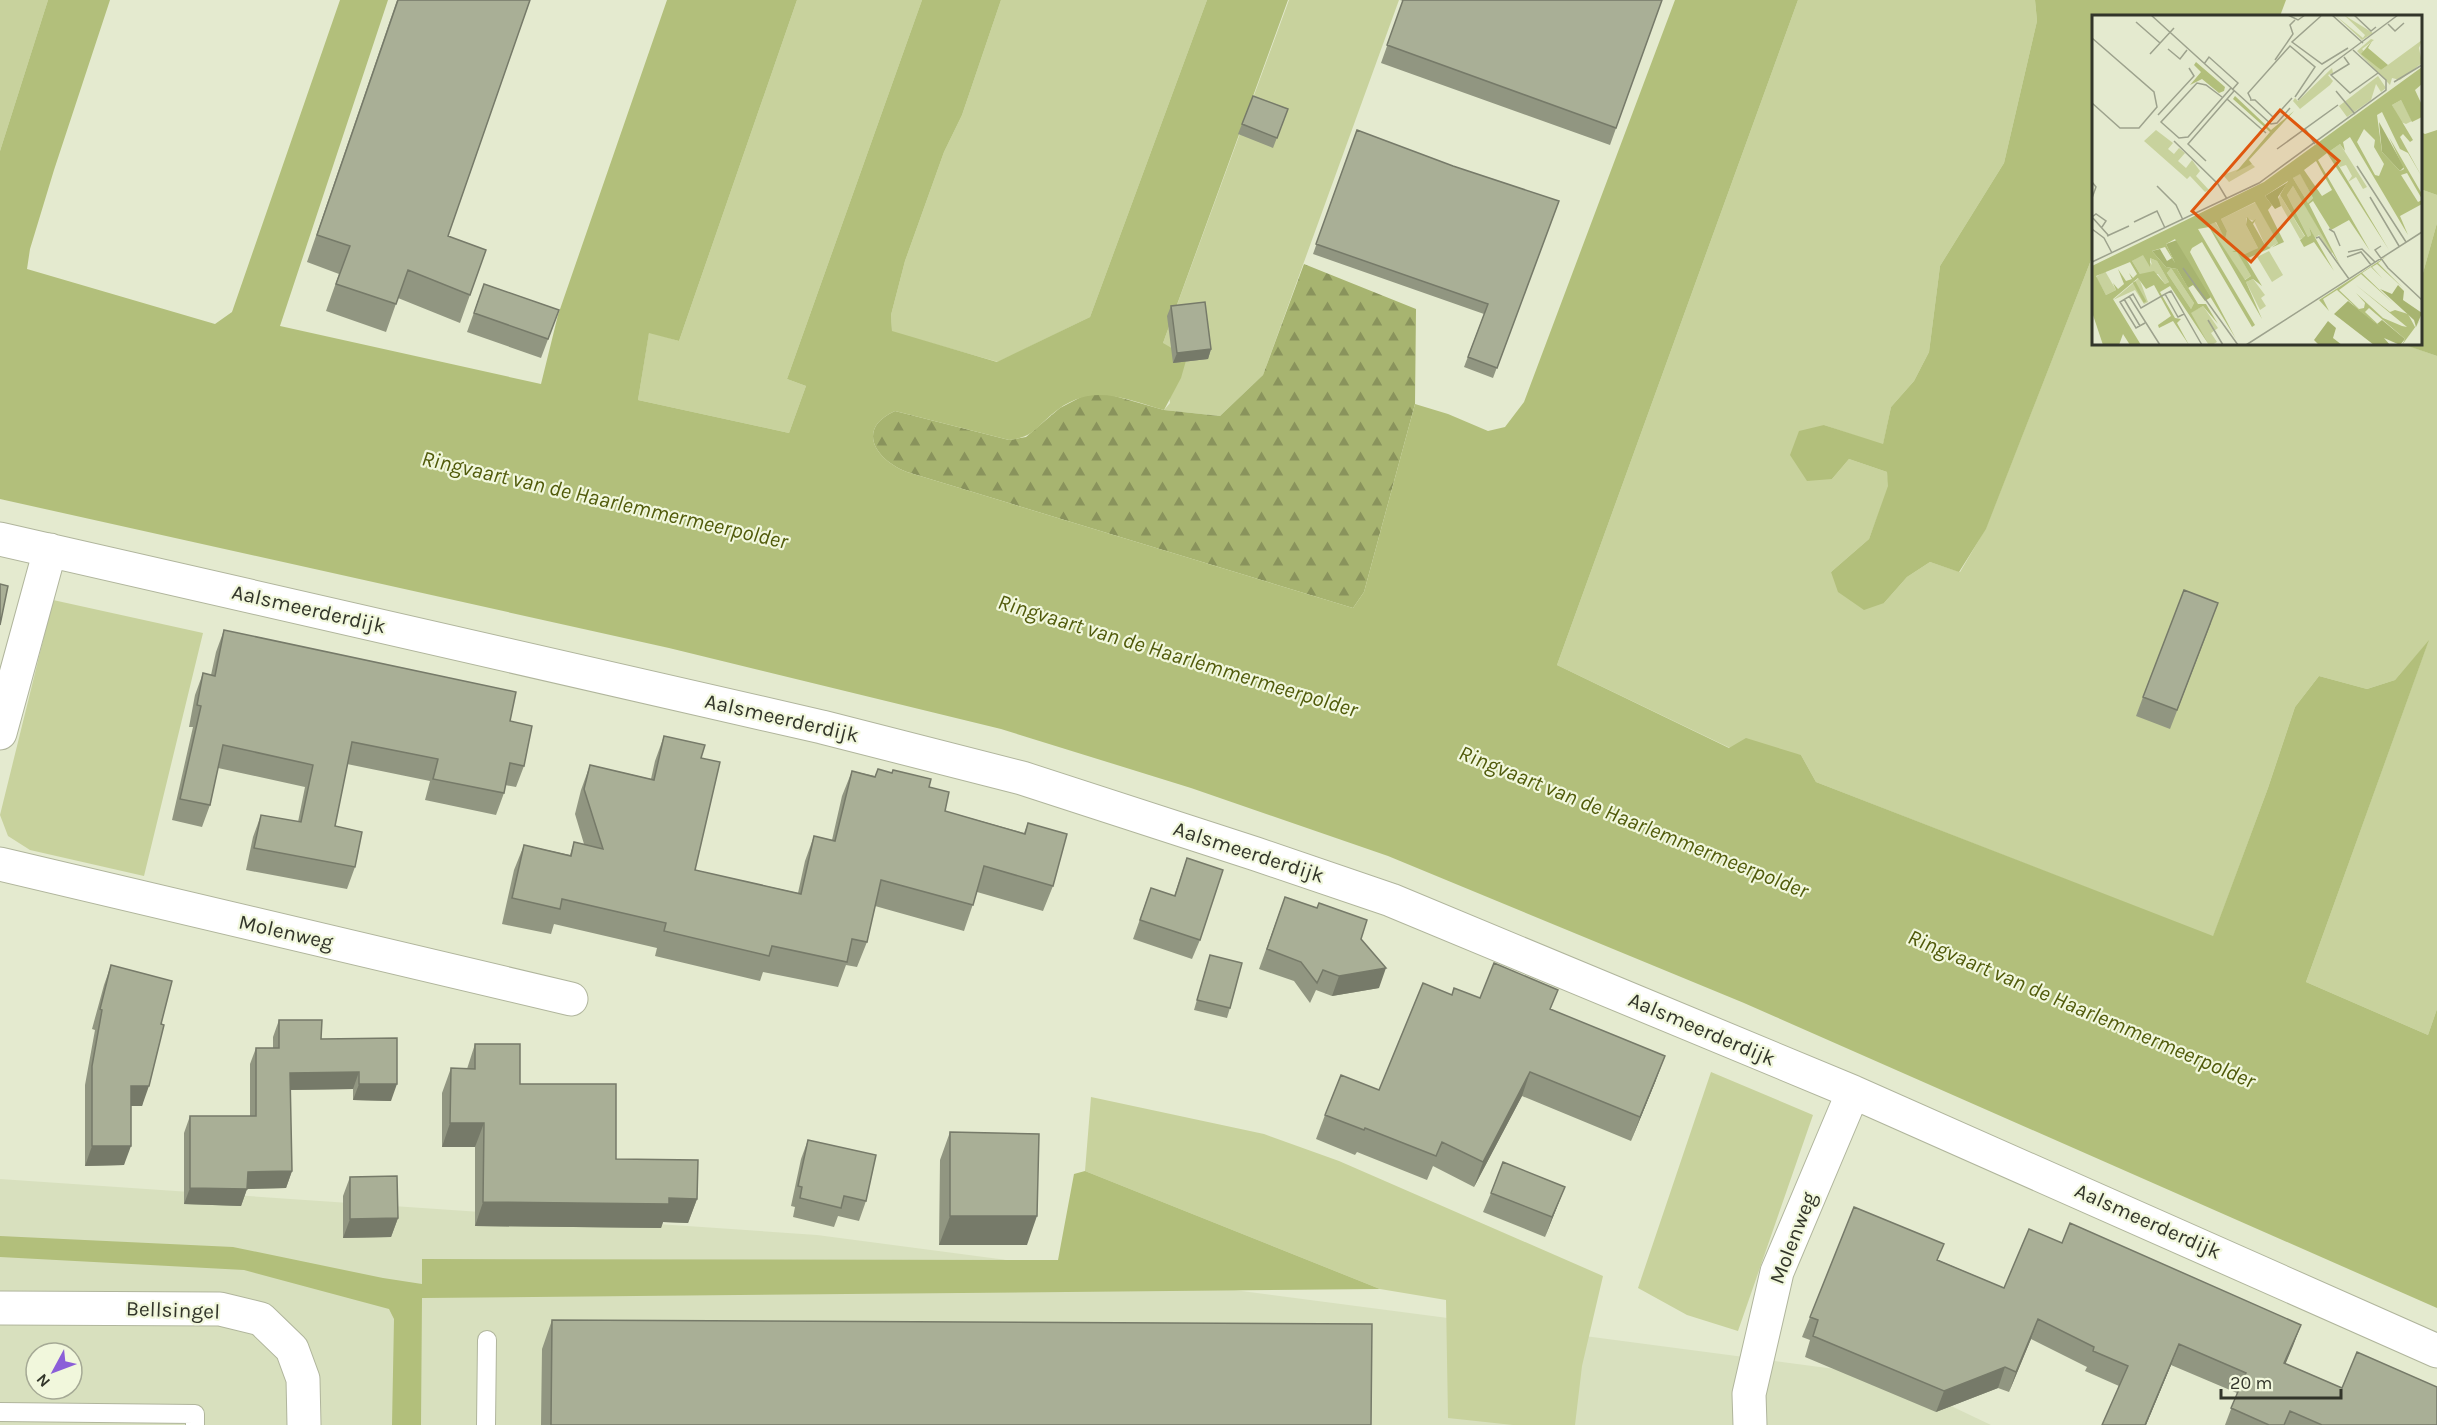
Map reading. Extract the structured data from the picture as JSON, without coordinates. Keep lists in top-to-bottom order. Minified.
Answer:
{"streets":{"street":["Aalsmeerderdijk","Molenweg","Bellsingel"]},"crossings":[["Aalsmeerderdijk","Molenweg"]],"water":["Ringvaart van de Haarlemmermeerpolder"],"scale_bar":"20 m","north":"bottom left"}
